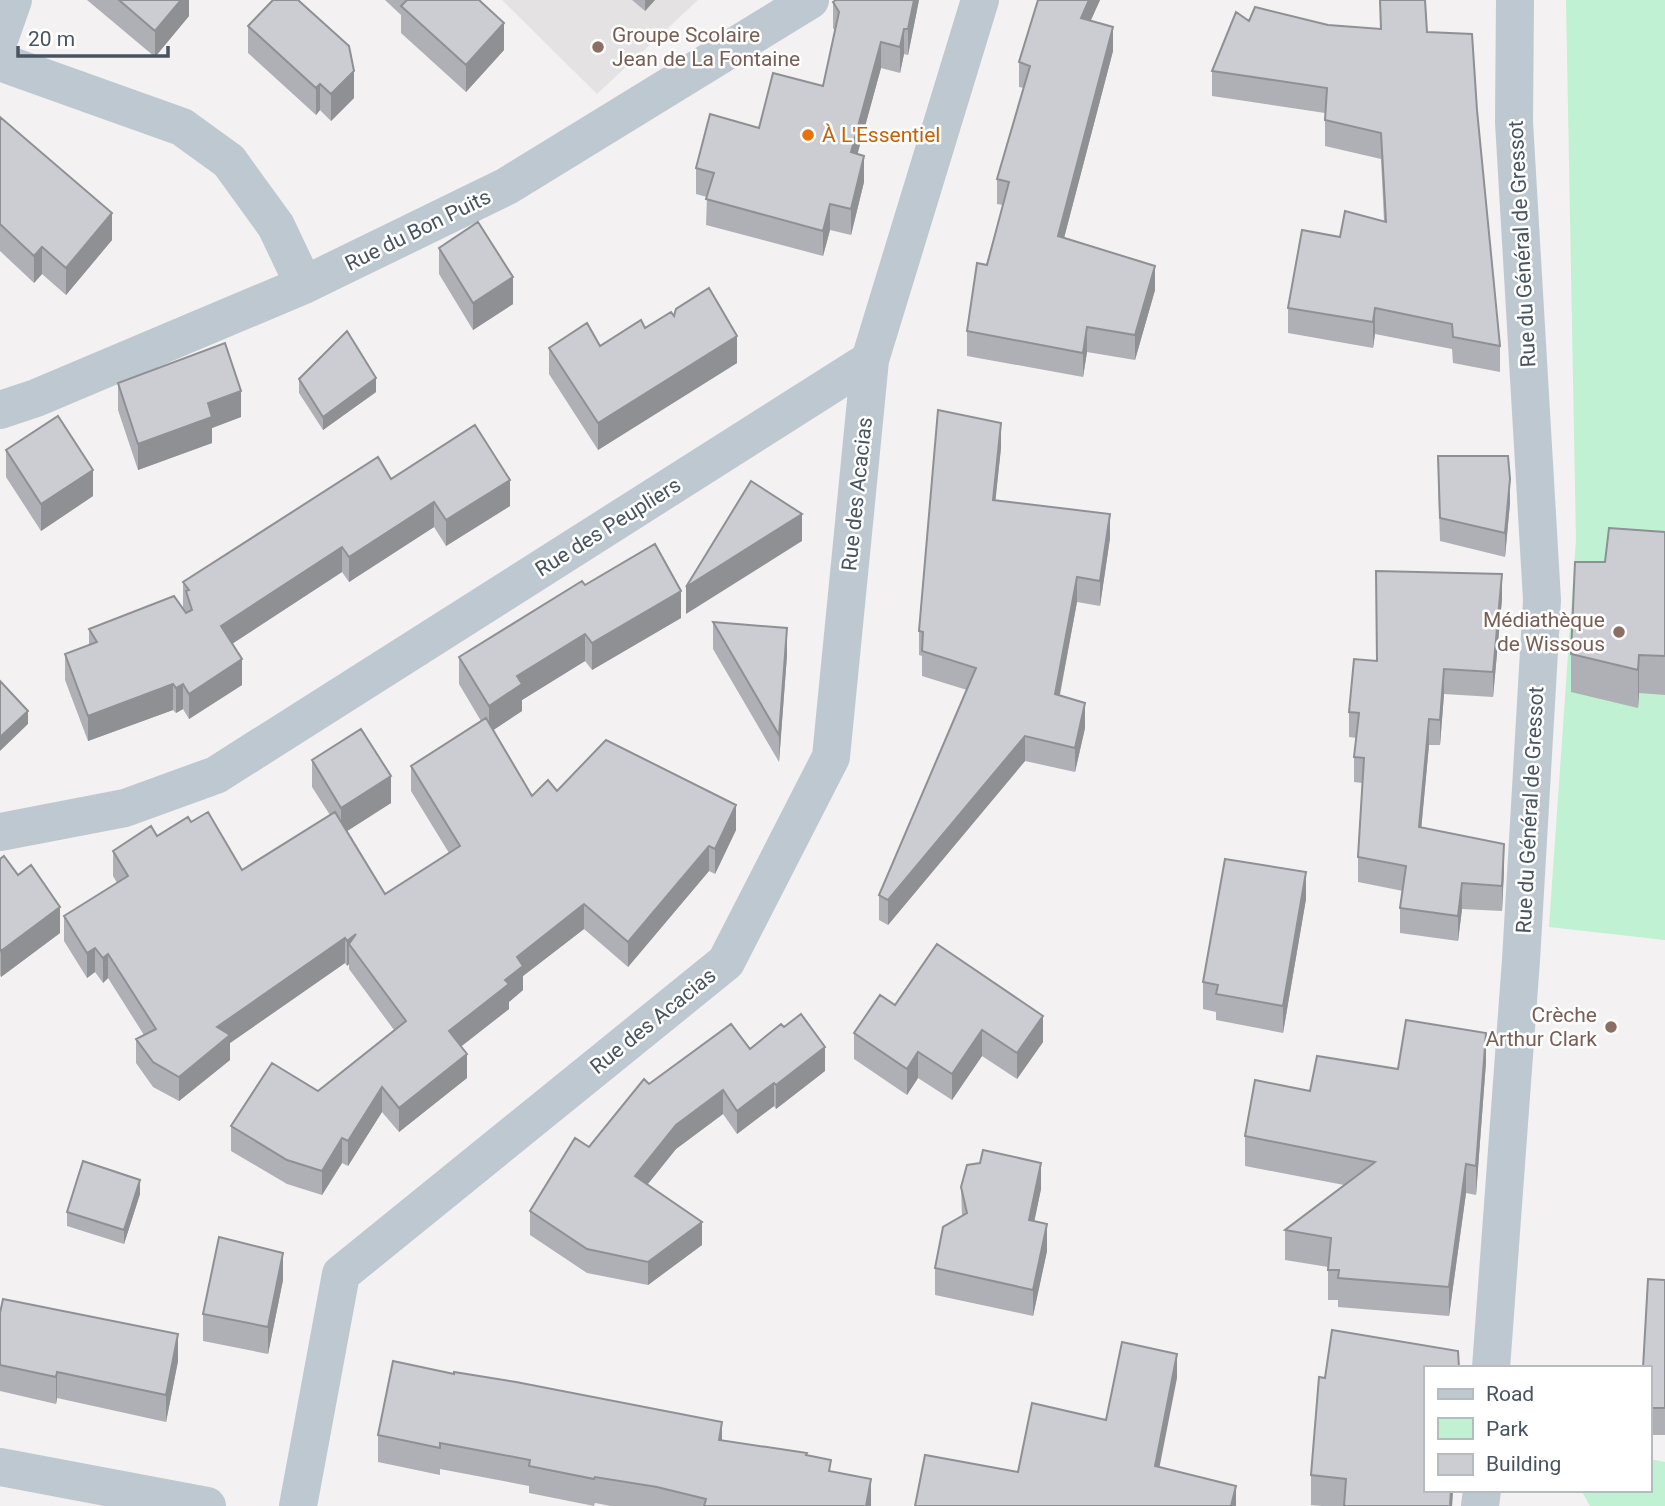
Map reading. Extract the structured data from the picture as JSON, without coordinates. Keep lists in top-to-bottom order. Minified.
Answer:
{"streets":{"street":["Rue du Bon Puits","Rue du Général de Gressot","Rue des Acacias","Rue des Peupliers"]},"crossings":[["Rue des Acacias","Rue des Peupliers"]],"places":["Groupe Scolaire Jean de La Fontaine","À L'Essentiel","Médiathèque de Wissous","Crèche Arthur Clark"],"legend":["Road","Park","Building"],"scale_bar":"20 m"}
